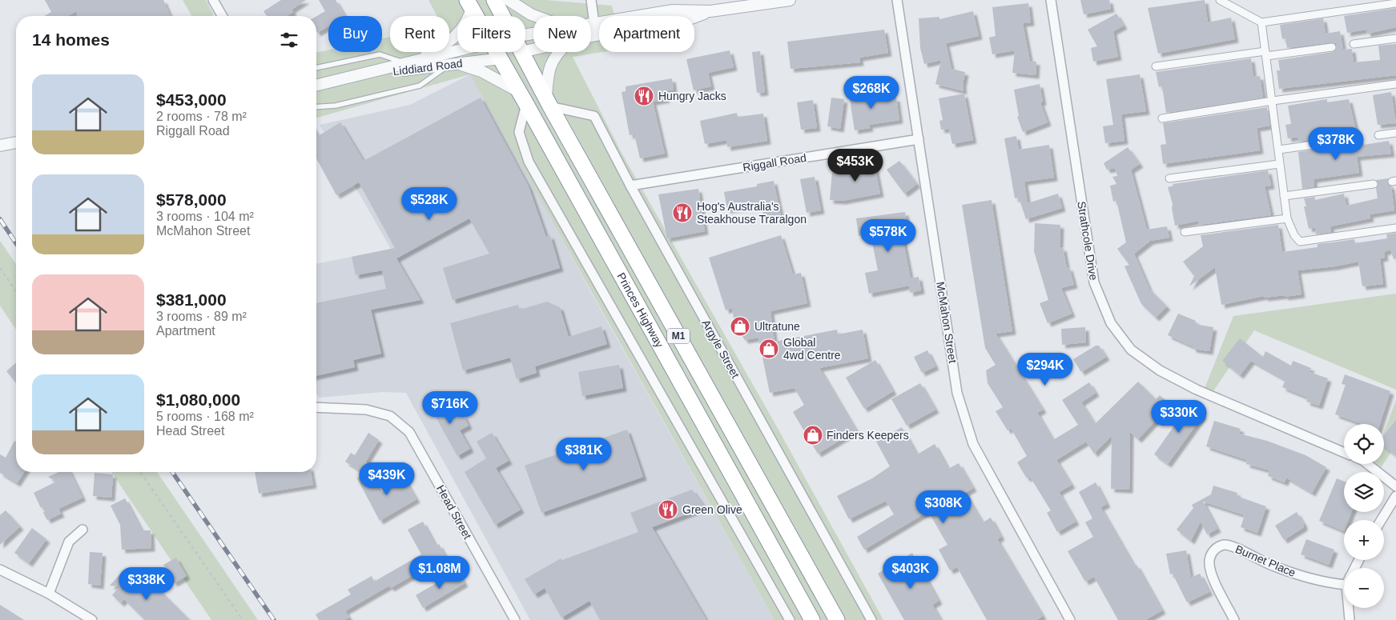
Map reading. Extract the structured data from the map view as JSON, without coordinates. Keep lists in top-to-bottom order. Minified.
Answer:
{"streets":{"highway":["Princes Highway","M1"],"street":["Liddiard Road","Riggall Road","Strathcole Drive","McMahon Street","Argyle Street","Head Street","Burnet Place"]},"crossings":[["Liddiard Road","Princes Highway"],["Riggall Road","McMahon Street"],["Riggall Road","Argyle Street"],["Princes Highway","Argyle Street"]],"places":{"restaurant":["Hungry Jacks","Hog's Australia's Steakhouse Traralgon","Green Olive"],"shop":["Ultratune","Global 4wd Centre","Finders Keepers"]},"page":{"chip":["Buy","Rent","Filters","New","Apartment"],"heading":"14 homes","list":[{"name":"$453,000","note":"2 rooms · 78 m² · Riggall Road"},{"name":"$578,000","note":"3 rooms · 104 m² · McMahon Street"},{"name":"$381,000","note":"3 rooms · 89 m² · Apartment"},{"name":"$1,080,000","note":"5 rooms · 168 m² · Head Street"}],"price":["$268K","$378K","$453K","$528K","$578K","$294K","$716K","$330K","$381K","$439K","$308K","$1.08M","$403K","$338K"],"map_buttons":["+","−"]}}
